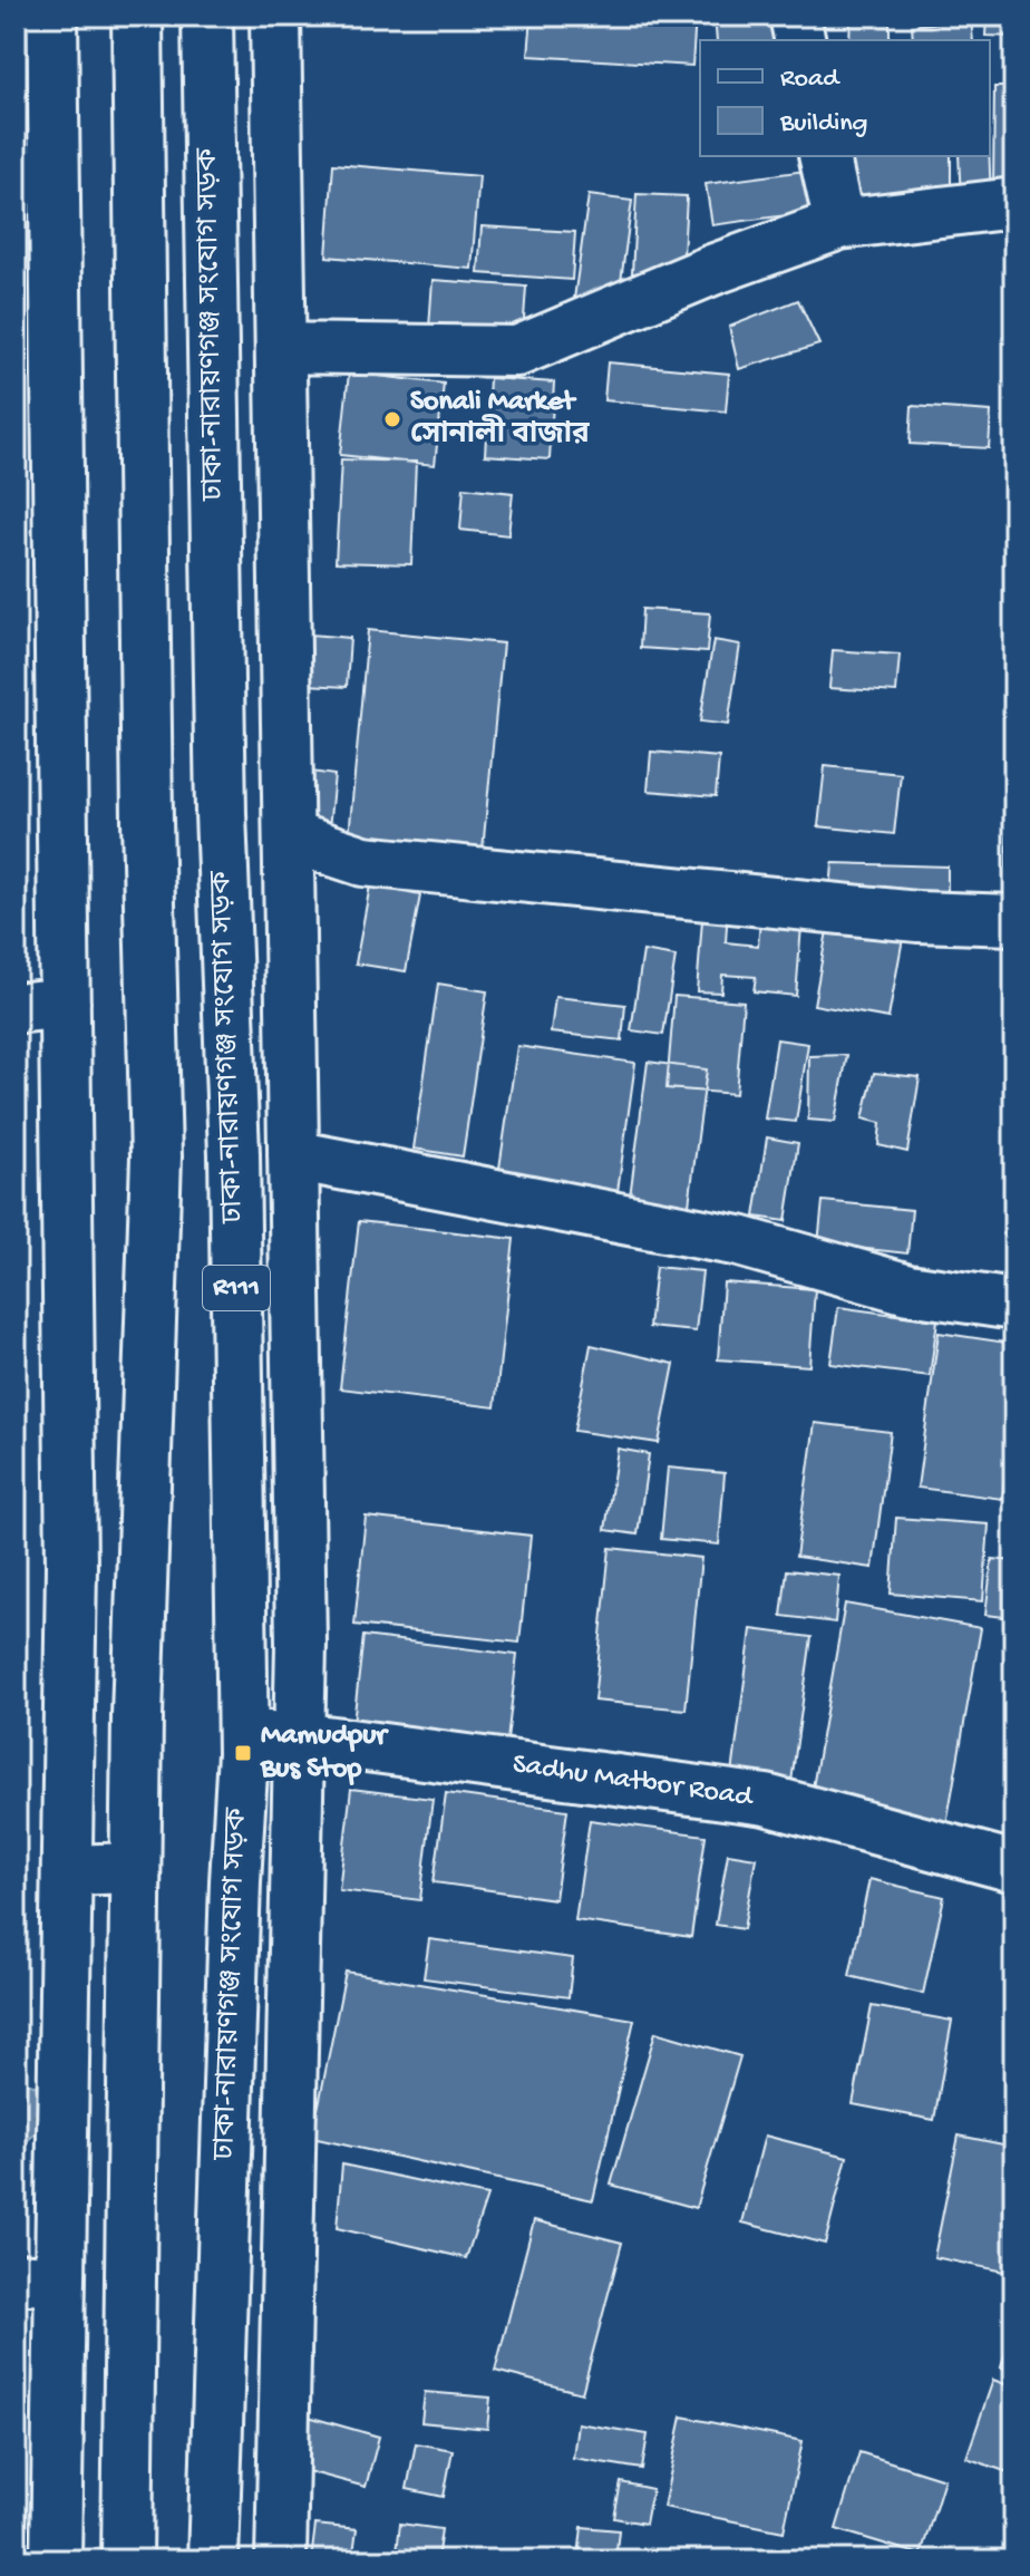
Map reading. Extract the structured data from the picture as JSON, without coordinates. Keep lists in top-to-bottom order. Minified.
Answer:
{"streets":{"street":["ঢাকা-নারায়ণগঞ্জ সংযোগ সড়ক","R111","Sadhu Matbor Road"]},"crossings":[["ঢাকা-নারায়ণগঞ্জ সংযোগ সড়ক","Sadhu Matbor Road"]],"places":{"other":["Sonali Market সোনালী বাজার"],"transit":["Mamudpur Bus Stop"]},"legend":["Road","Building"]}
